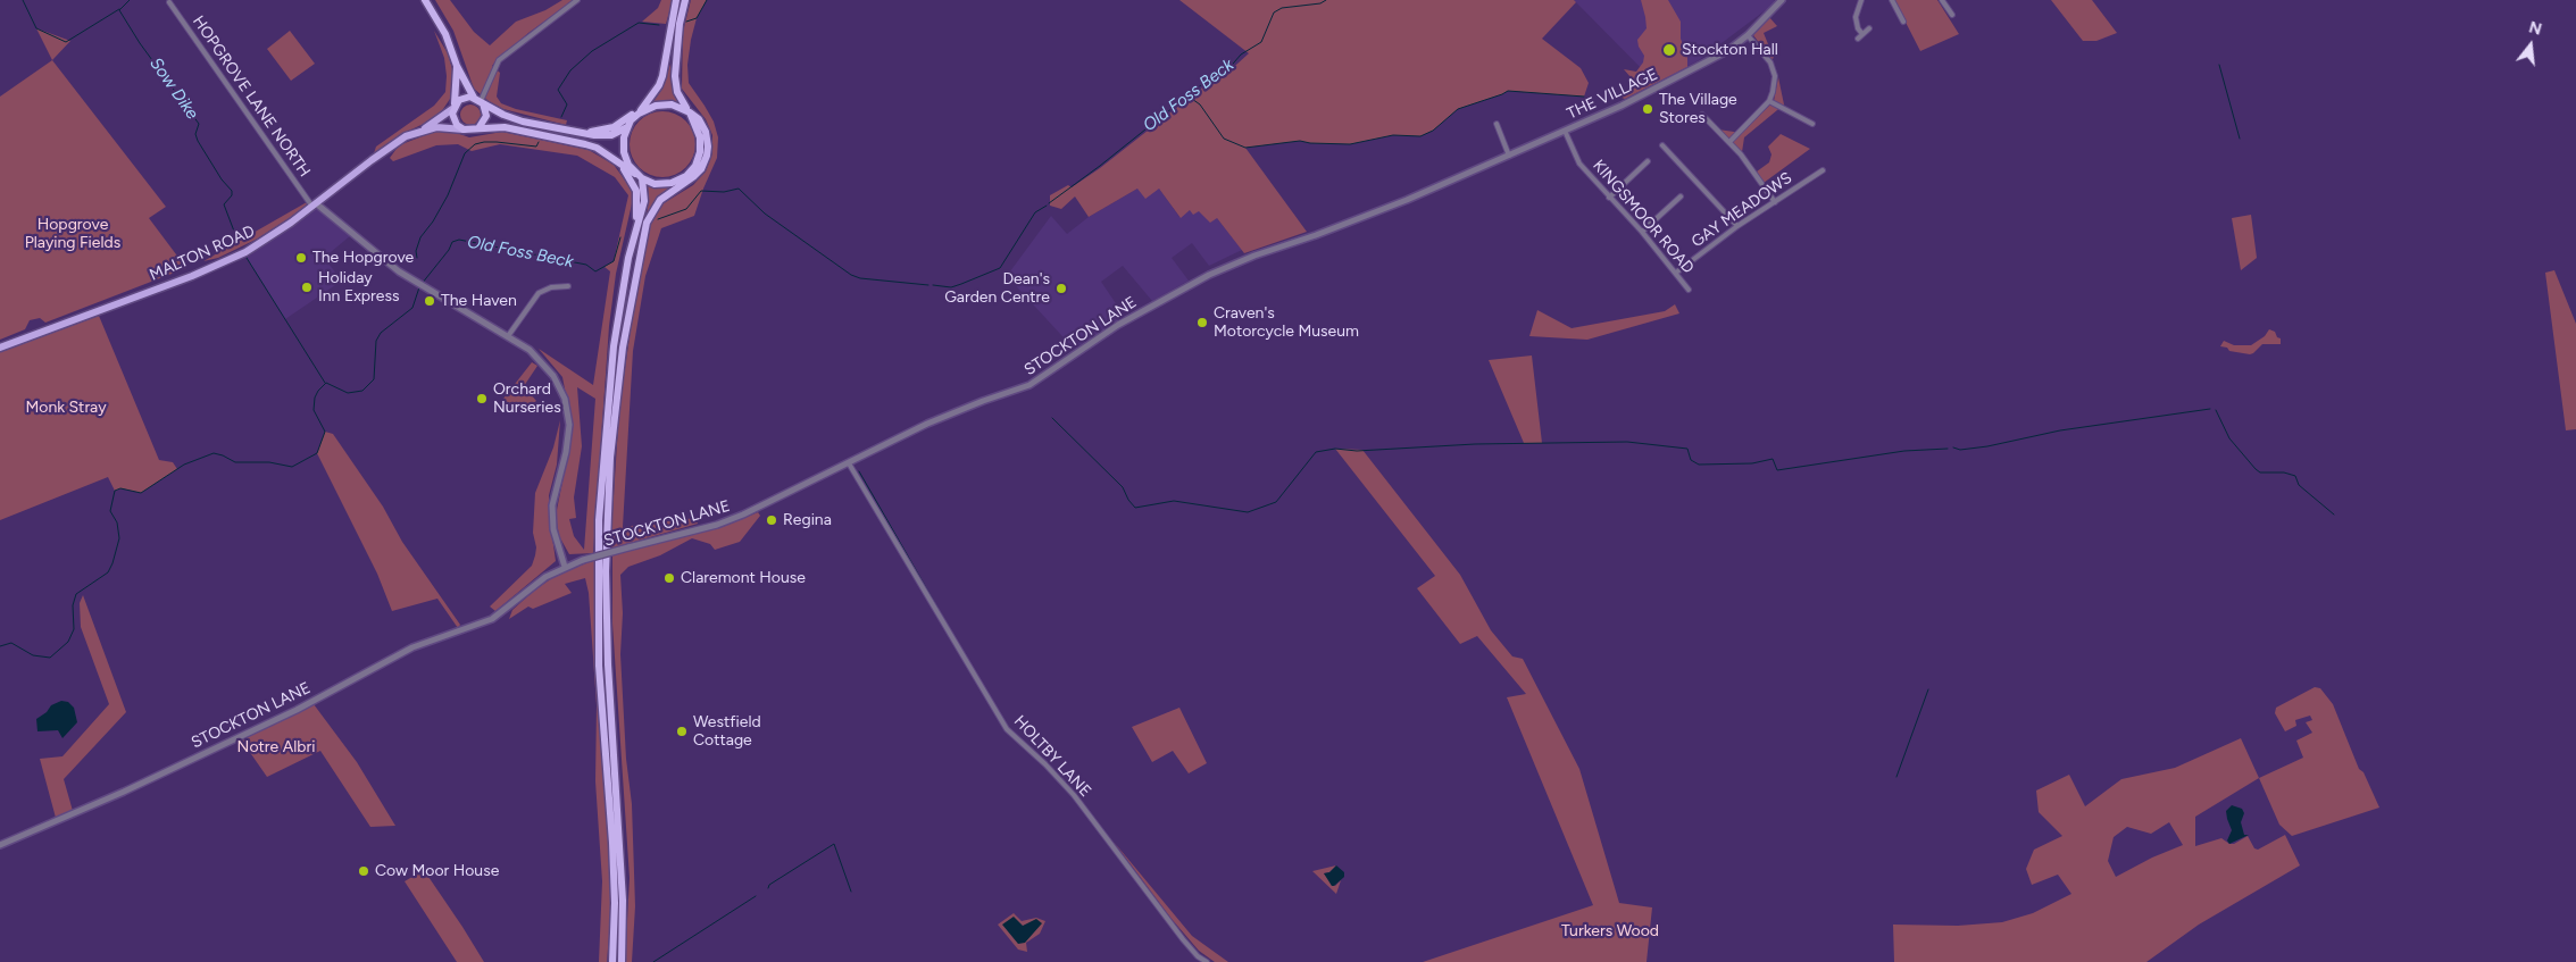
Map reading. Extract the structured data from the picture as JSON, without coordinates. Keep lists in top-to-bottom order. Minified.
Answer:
{"streets":{"main road":["MALTON ROAD"],"street":["THE VILLAGE","HOPGROVE LANE NORTH","GAY MEADOWS","KINGSMOOR ROAD","STOCKTON LANE","HOLTBY LANE"]},"crossings":[["THE VILLAGE","KINGSMOOR ROAD"],["THE VILLAGE","STOCKTON LANE"],["HOPGROVE LANE NORTH","MALTON ROAD"],["GAY MEADOWS","KINGSMOOR ROAD"],["STOCKTON LANE","HOLTBY LANE"]],"water":["Sow Dike","Old Foss Beck"],"parks":["Hopgrove Playing Fields","Monk Stray","Notre Albri","Turkers Wood"],"places":["Stockton Hall","The Village Stores","The Hopgrove","Holiday Inn Express","Dean's Garden Centre","The Haven","Craven's Motorcycle Museum","Orchard Nurseries","Regina","Claremont House","Westfield Cottage","Cow Moor House"],"north":"top"}
